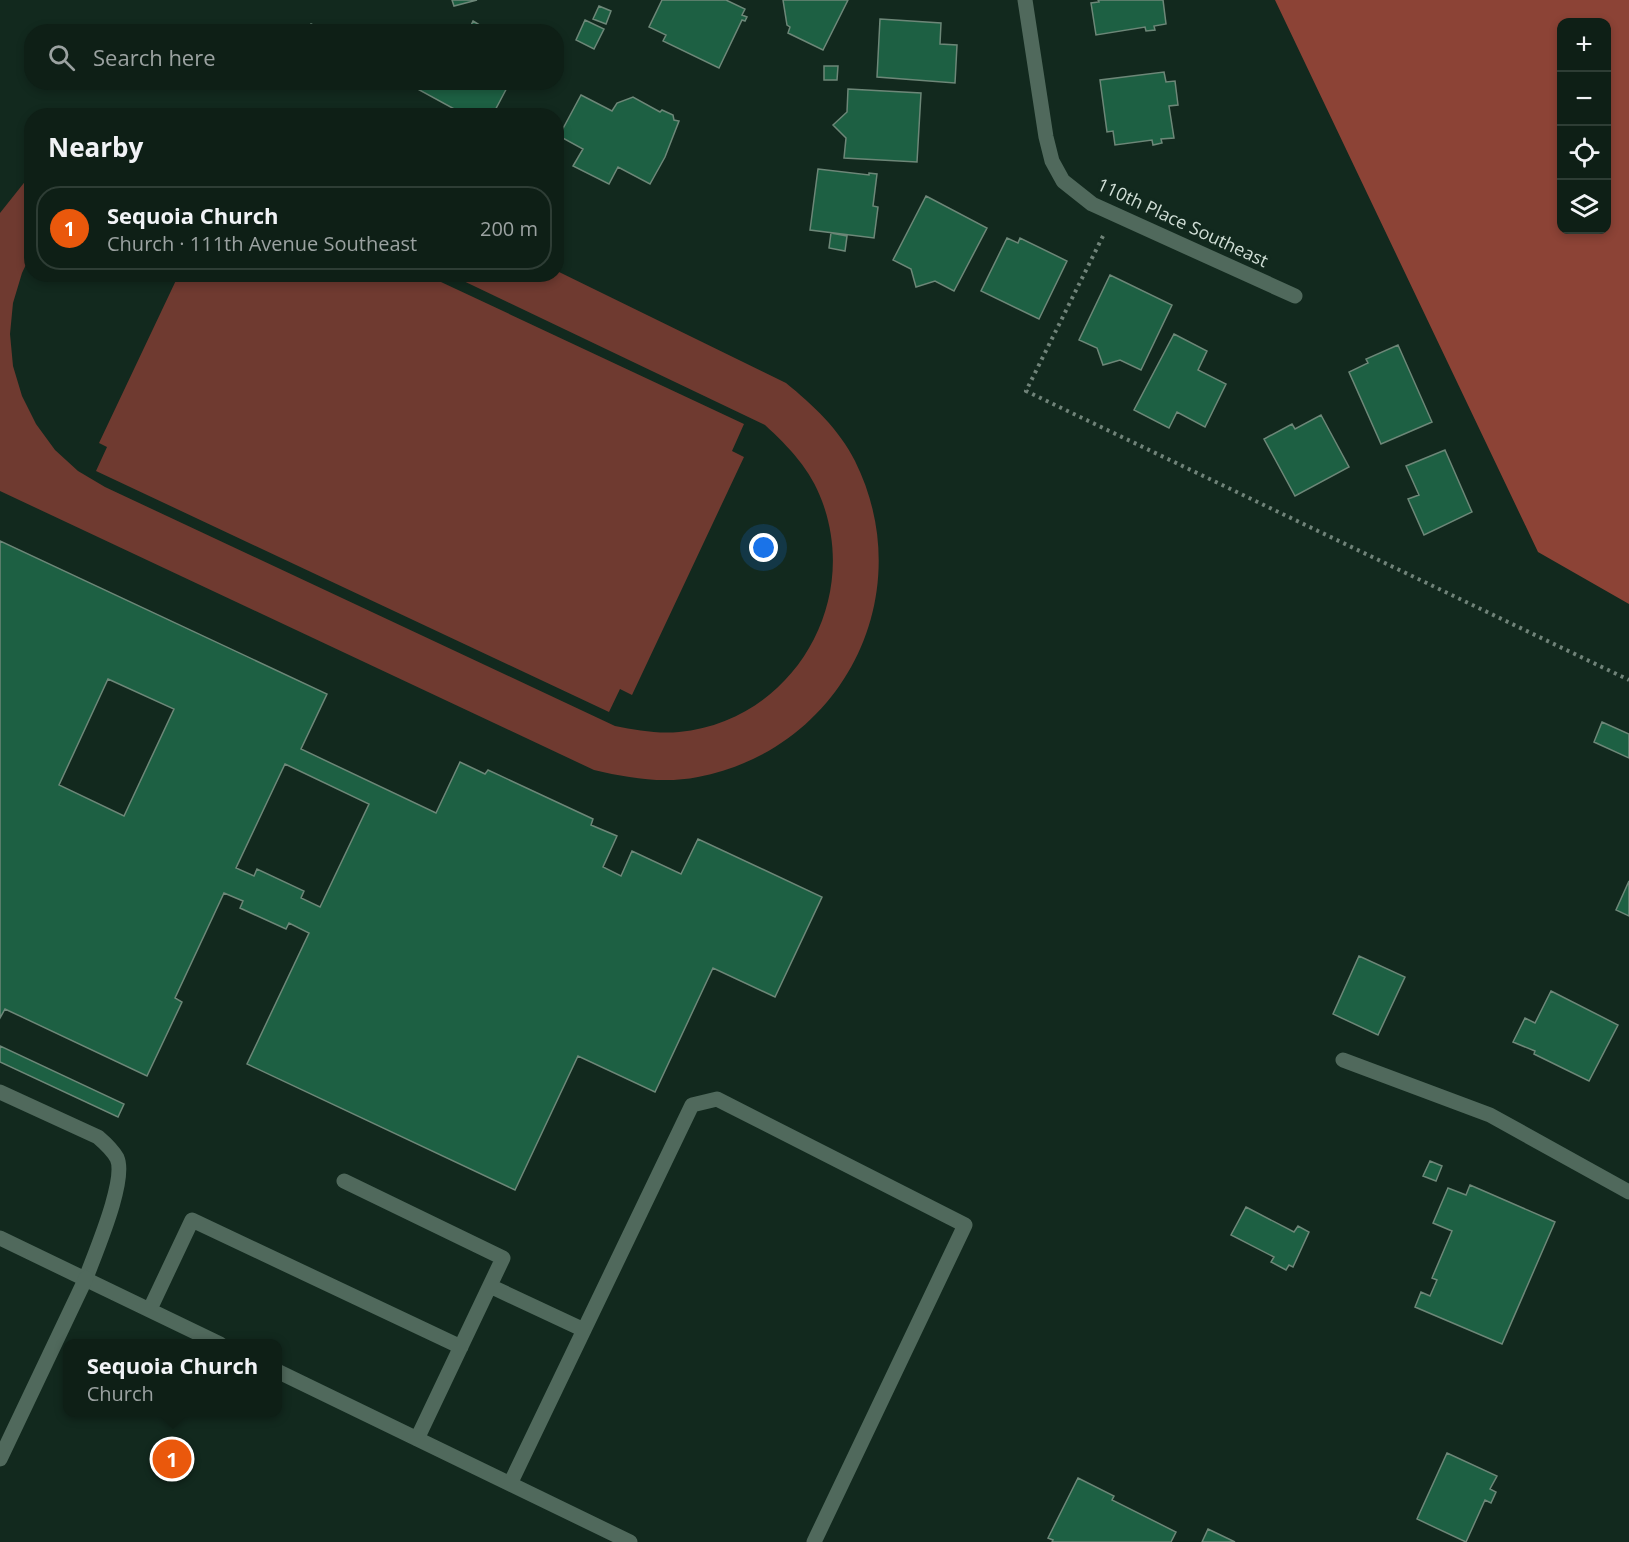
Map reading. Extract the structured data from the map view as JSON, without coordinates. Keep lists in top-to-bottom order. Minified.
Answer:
{"streets":{"street":["110th Place Southeast"]},"page":{"map_buttons":["+","−"],"search":"Search here","heading":"Nearby","list":[{"mark":"1","name":"Sequoia Church","note":"Church · 111th Avenue Southeast","value":"200 m"}],"popup":["Sequoia Church","Church"],"pins":"1"}}
